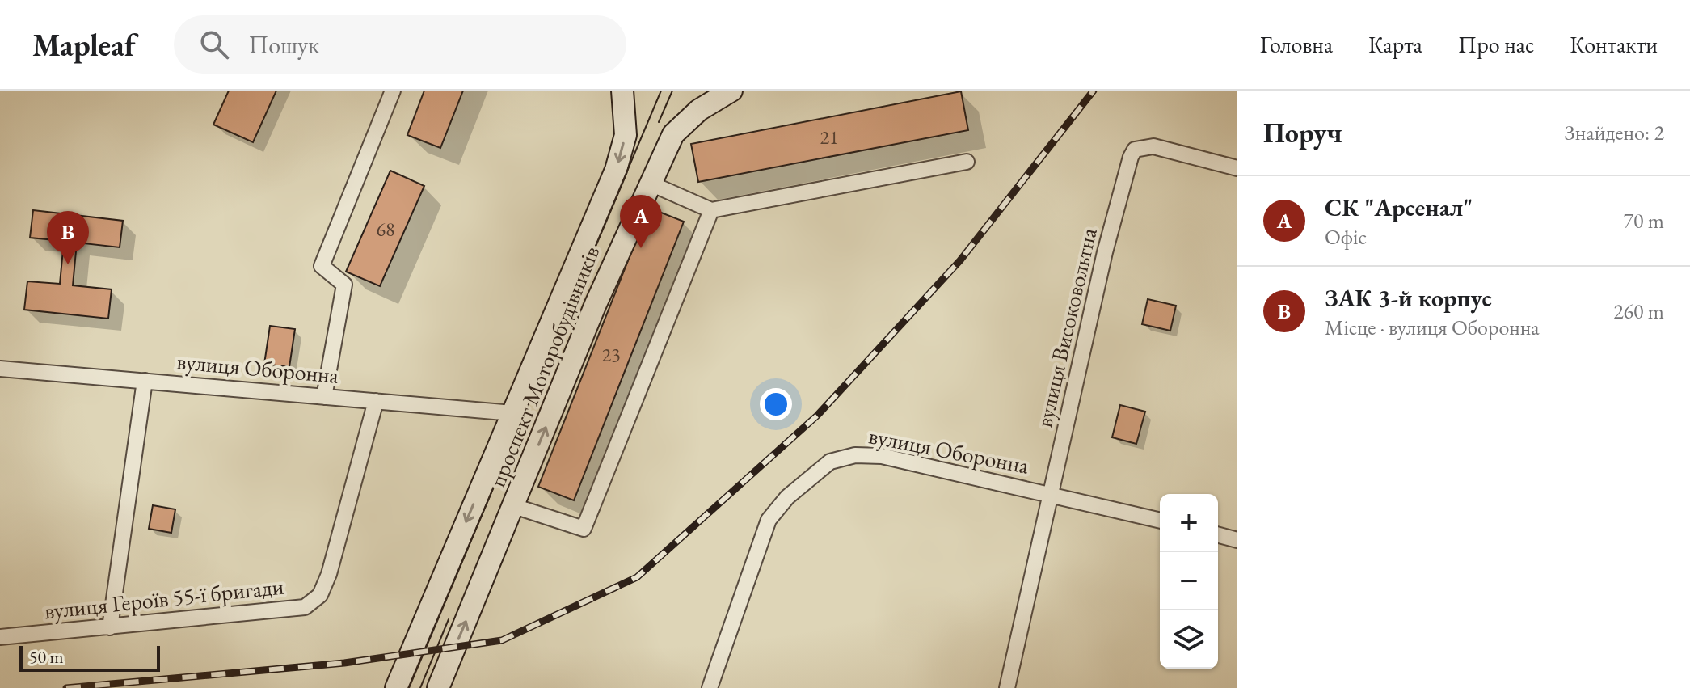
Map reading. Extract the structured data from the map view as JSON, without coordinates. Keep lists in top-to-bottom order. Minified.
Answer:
{"streets":{"main road":["проспект Моторобудівників"],"street":["вулиця Високовольтна","вулиця Оборонна","вулиця Героїв 55-ї бригади"]},"crossings":[["вулиця Високовольтна","вулиця Оборонна"],["проспект Моторобудівників","вулиця Оборонна"],["вулиця Оборонна","вулиця Героїв 55-ї бригади"]],"house_numbers":["21","68","23"],"scale_bar":"50 m","page":{"header":"Mapleaf","search":"Пошук","nav":["Головна","Карта","Про нас","Контакти"],"heading":["Поруч","Знайдено: 2"],"list":[{"mark":"A","name":"СК \"Арсенал\"","note":"Офіс","value":"70 m"},{"mark":"B","name":"ЗАК 3-й корпус","note":"Місце · вулиця Оборонна","value":"260 m"}],"pins":["A","B"],"map_buttons":["+","−"],"scale":"50 m"}}
